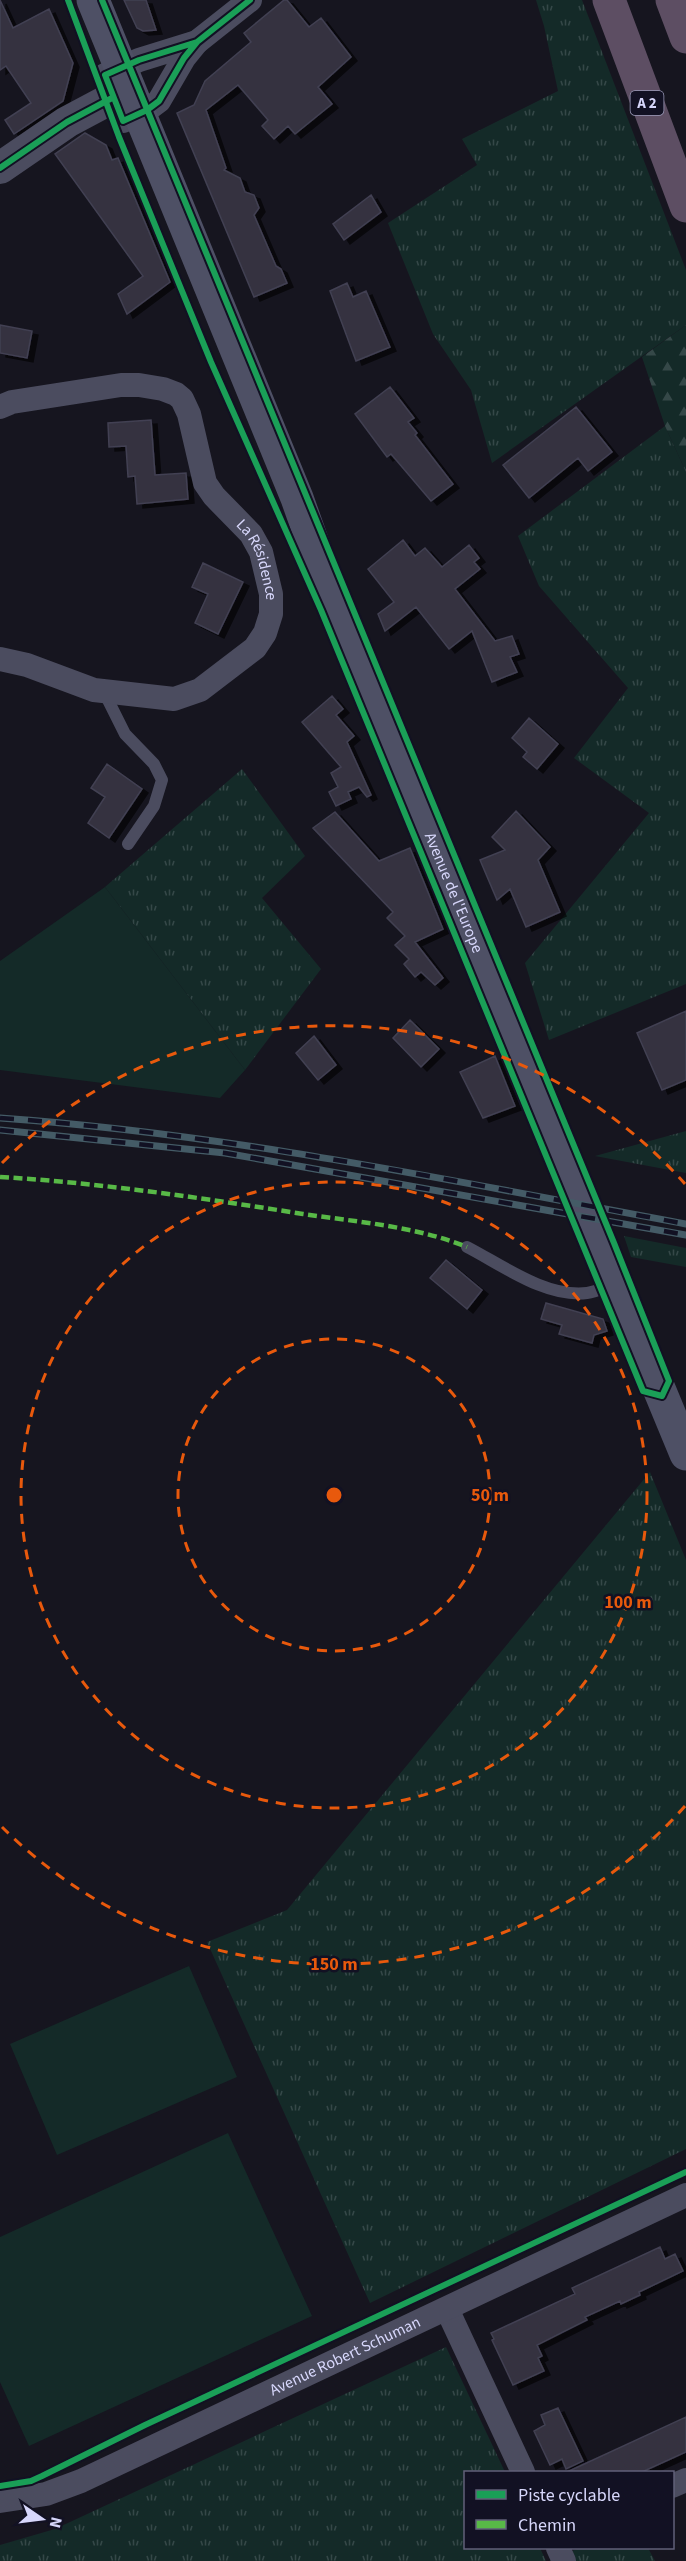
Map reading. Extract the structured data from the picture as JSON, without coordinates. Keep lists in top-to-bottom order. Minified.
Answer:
{"streets":{"highway":["A 2"],"main road":["Avenue de l'Europe"],"street":["La Résidence","Avenue Robert Schuman"]},"legend":["Piste cyclable","Chemin"],"north":"right","rings":["50 m","100 m","150 m"]}
